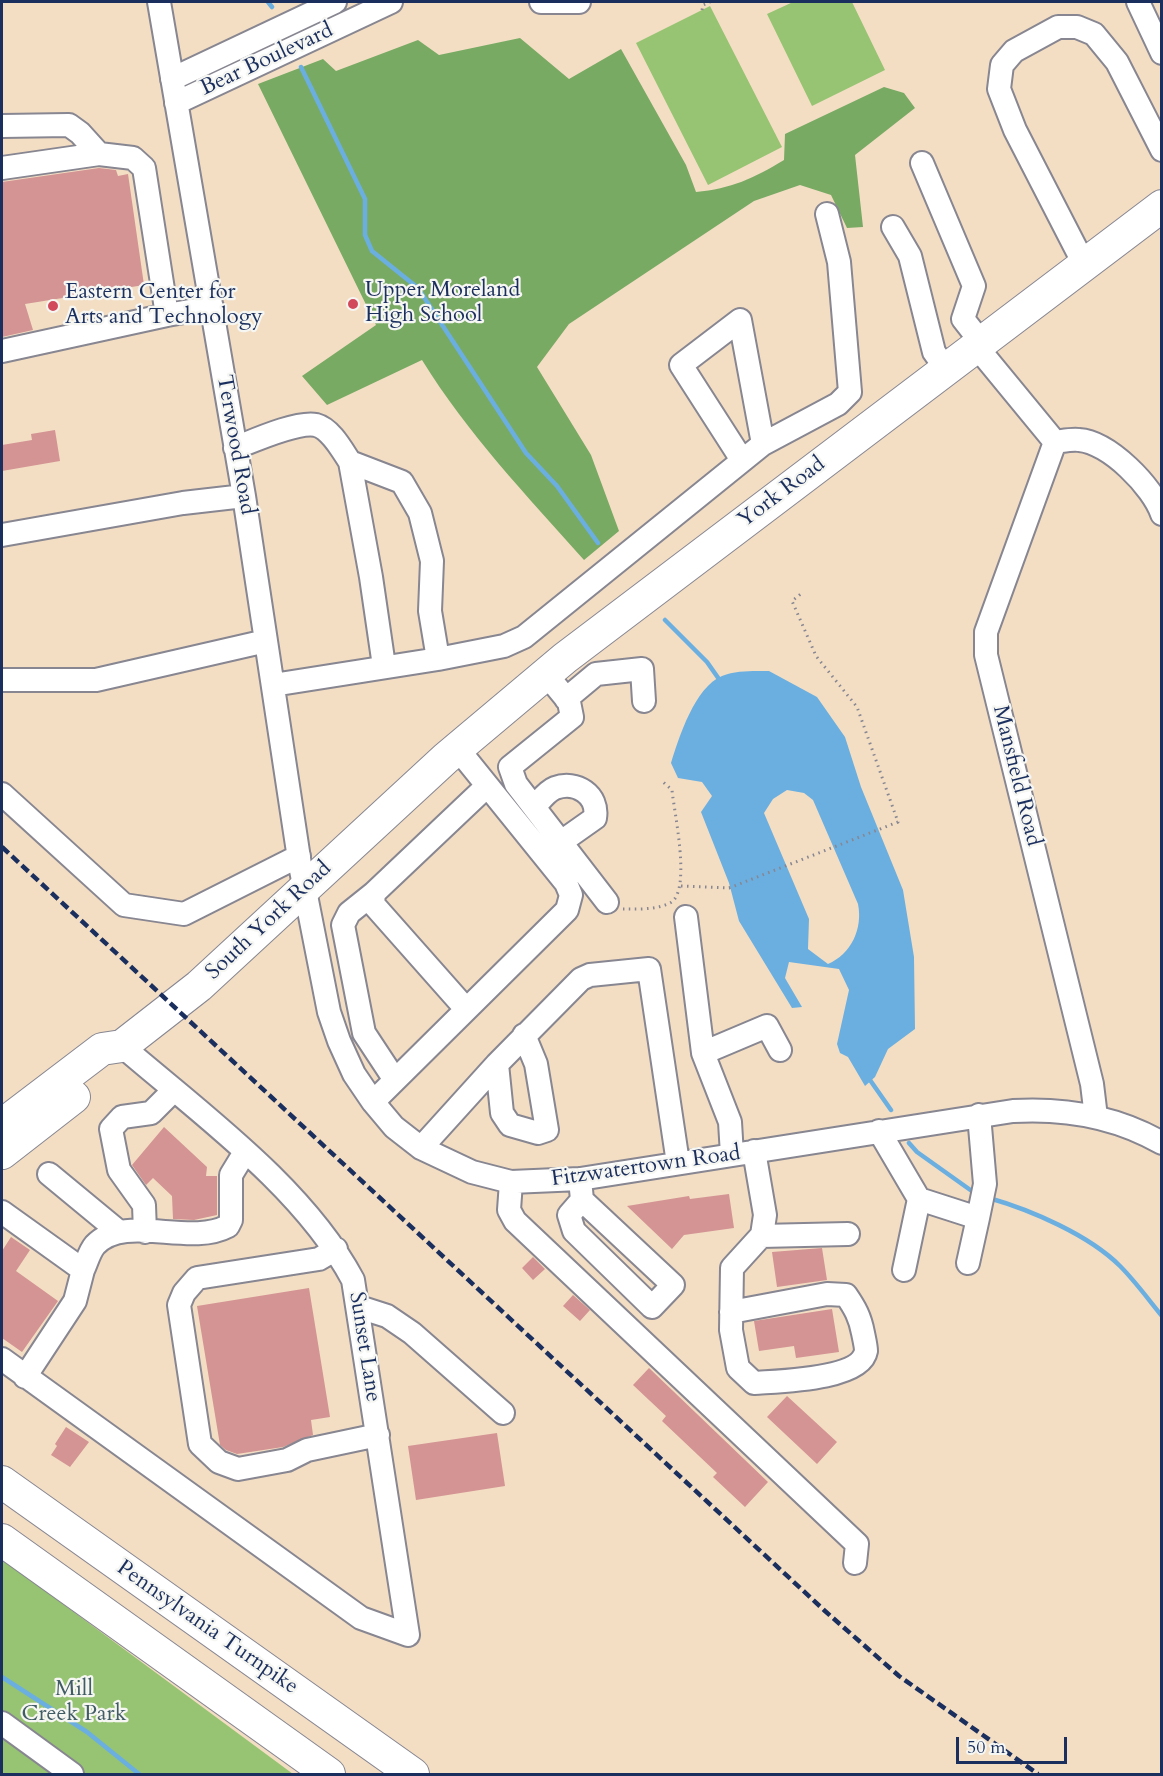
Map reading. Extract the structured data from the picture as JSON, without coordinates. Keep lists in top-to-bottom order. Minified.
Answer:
{"streets":{"highway":["York Road","South York Road","Pennsylvania Turnpike"],"street":["Bear Boulevard","Terwood Road","Mansfield Road","Fitzwatertown Road","Sunset Lane"]},"crossings":[["Bear Boulevard","Terwood Road"],["Terwood Road","South York Road"],["Terwood Road","Fitzwatertown Road"],["York Road","South York Road"],["Mansfield Road","Fitzwatertown Road"],["South York Road","Fitzwatertown Road"],["South York Road","Sunset Lane"]],"parks":["Mill Creek Park"],"places":["Upper Moreland High School","Eastern Center for Arts and Technology"],"scale_bar":"50 m"}
